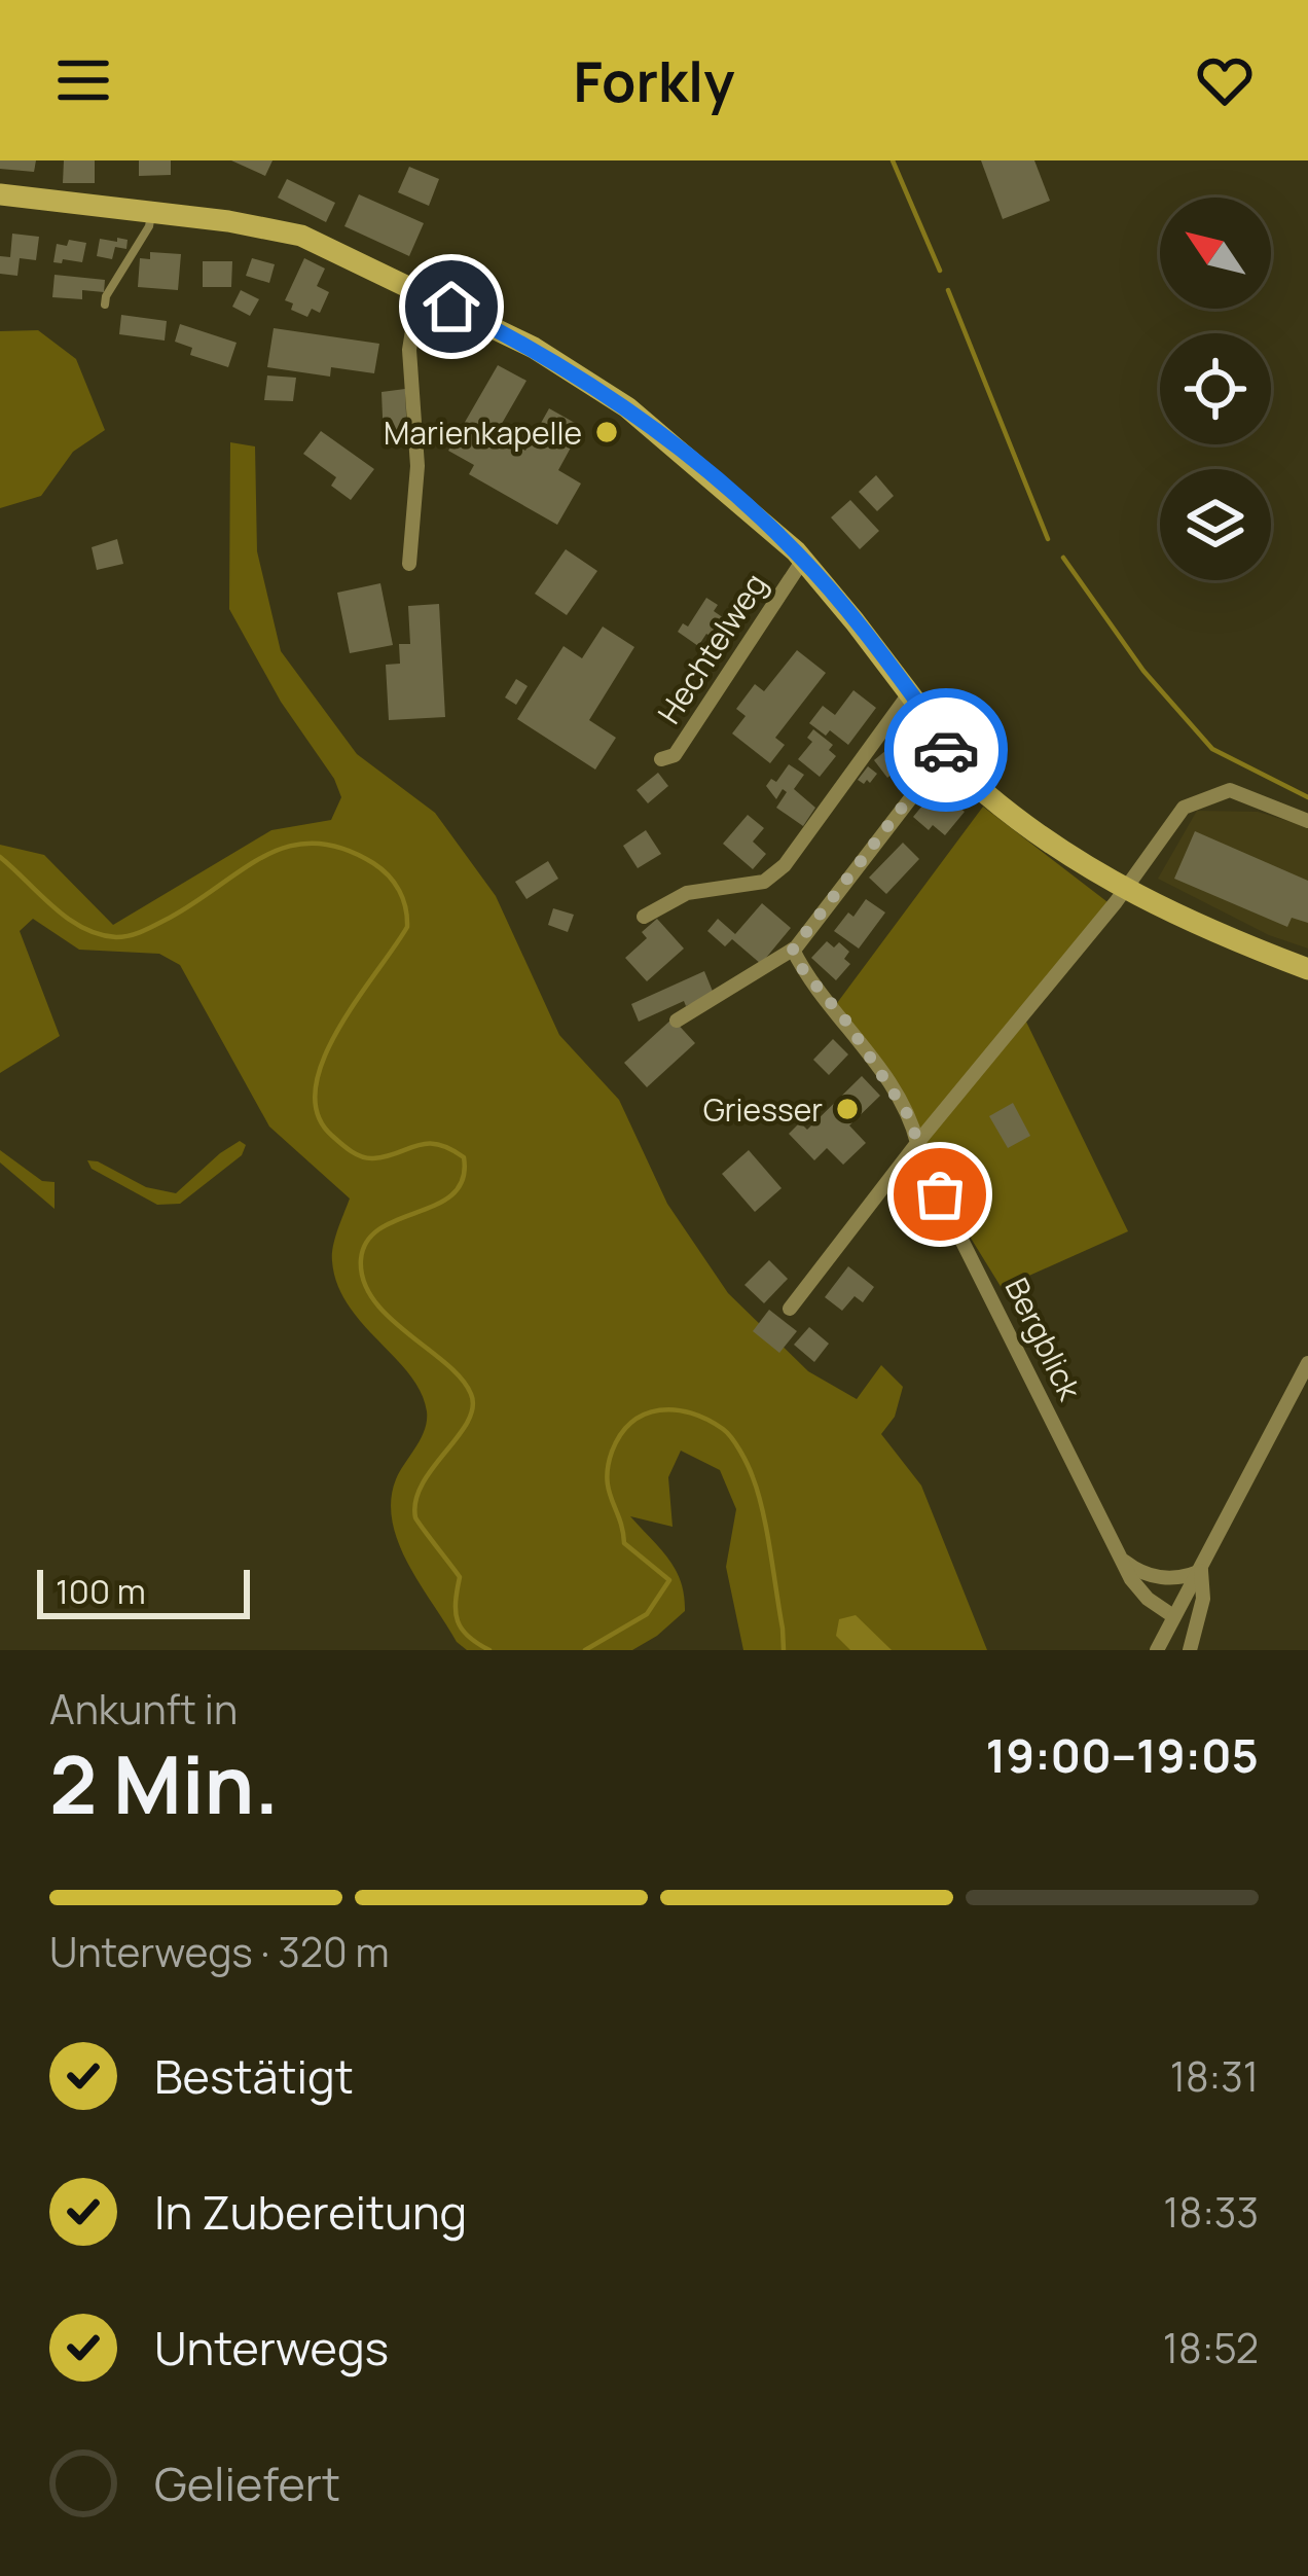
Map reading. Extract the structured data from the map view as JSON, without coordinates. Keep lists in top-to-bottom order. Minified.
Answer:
{"streets":{"street":["Hechtelweg","Bergblick"]},"places":["Marienkapelle","Griesser"],"scale_bar":"100 m","north":"top left","page":{"header":"Forkly","scale":"100 m","heading":["2 Min.","Ankunft in","19:00–19:05"],"bar":"Unterwegs · 320 m","list":[["Bestätigt","18:31"],["In Zubereitung","18:33"],["Unterwegs","18:52"],"Geliefert"]}}
